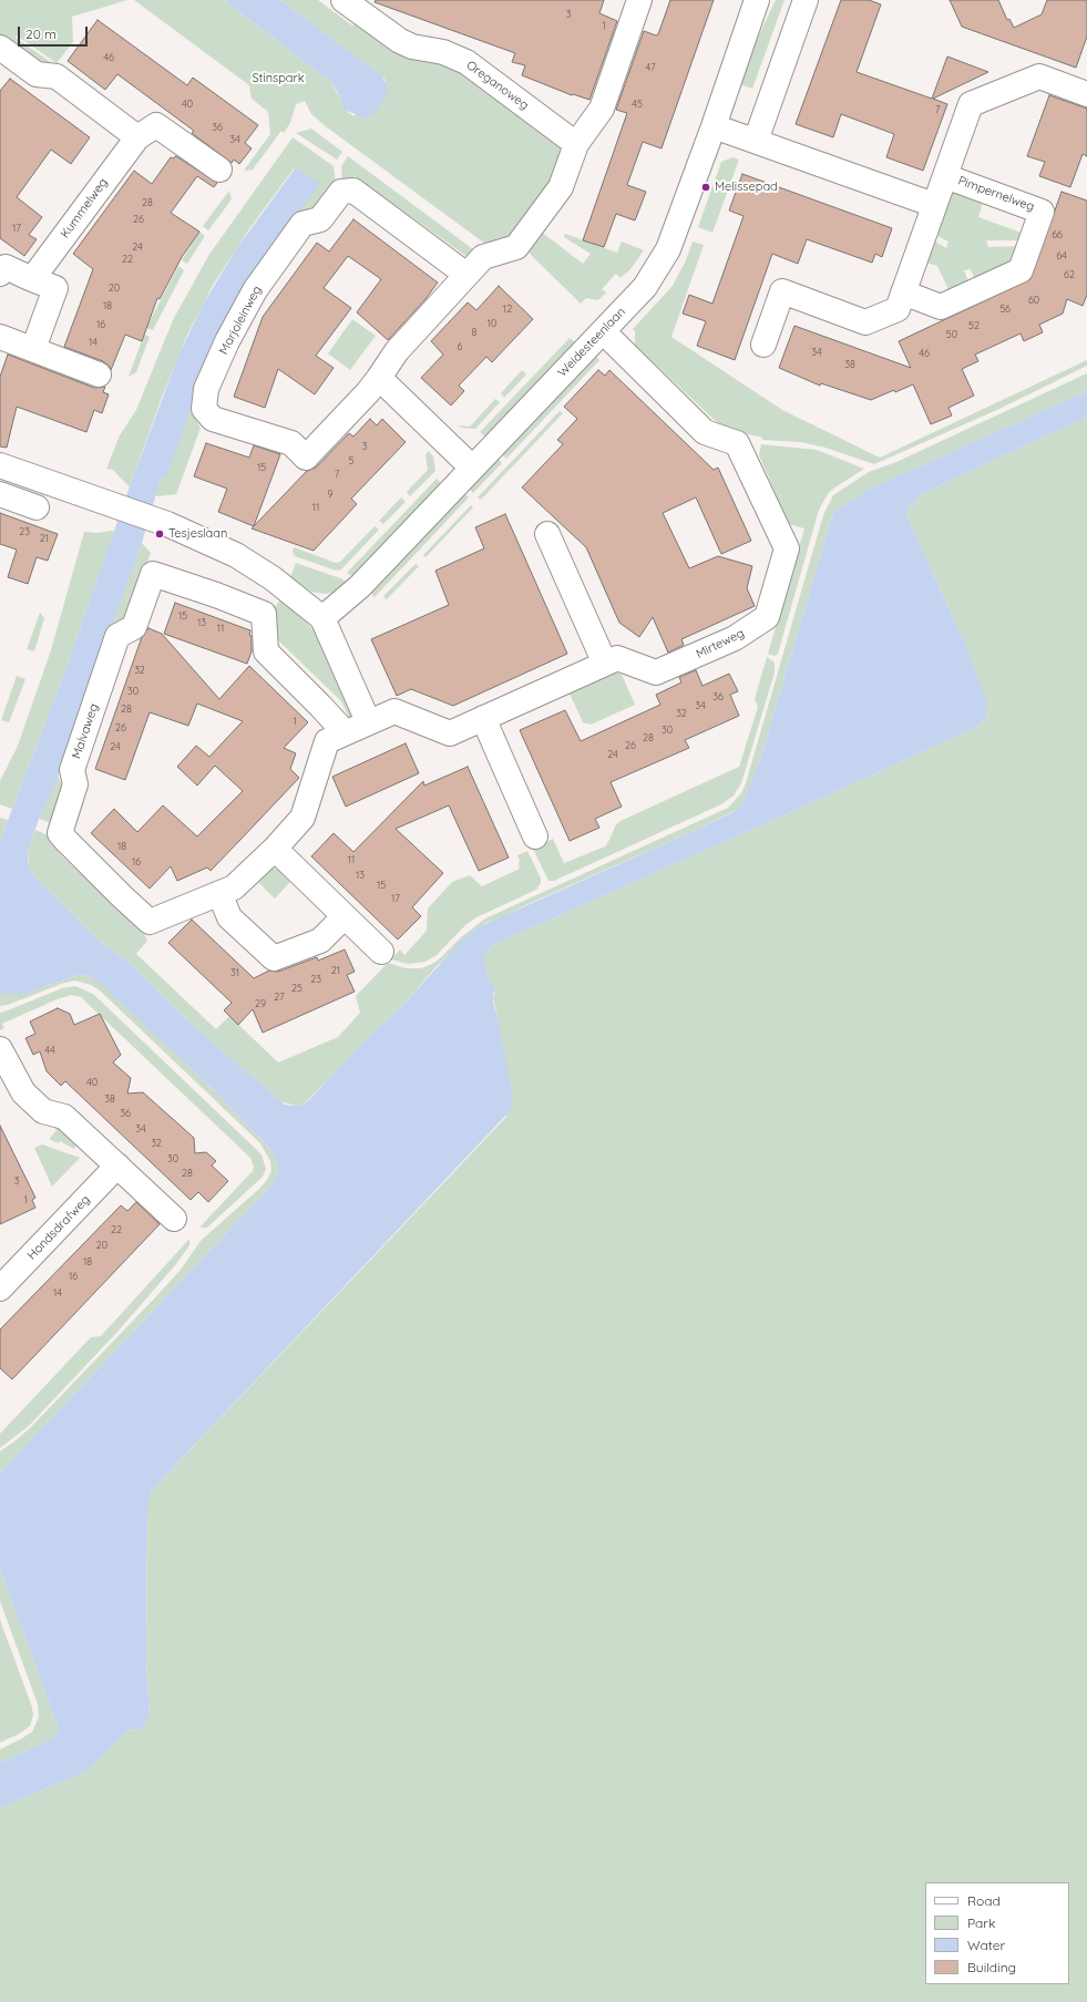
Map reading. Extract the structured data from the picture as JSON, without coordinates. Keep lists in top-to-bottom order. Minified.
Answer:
{"streets":{"street":["Oreganoweg","Pimpernelweg","Kummelweg","Marjoleinweg","Weidesteenlaan","Mirteweg","Malvaweg","Hondsdrafweg"]},"crossings":[["Oreganoweg","Marjoleinweg"],["Weidesteenlaan","Mirteweg"],["Mirteweg","Malvaweg"]],"parks":["Stinspark"],"places":["Melissepad","Tesjeslaan"],"house_numbers":["3","1","46","47","40","45","7","36","34","28","26","17","66","24","64","22","62","20","60","18","12","56","10","16","52","8","50","14","6","34","46","38","3","5","15","7","9","11","23","21","15","13","11","32","30","36","34","28","32","1","26","30","28","26","24","24","18","11","16","13","15","17","21","31","23","25","27","29","44","40","38","36","34","32","30","28","3","1","22","20","18","16","14"],"legend":["Road","Park","Water","Building"],"scale_bar":"20 m"}
